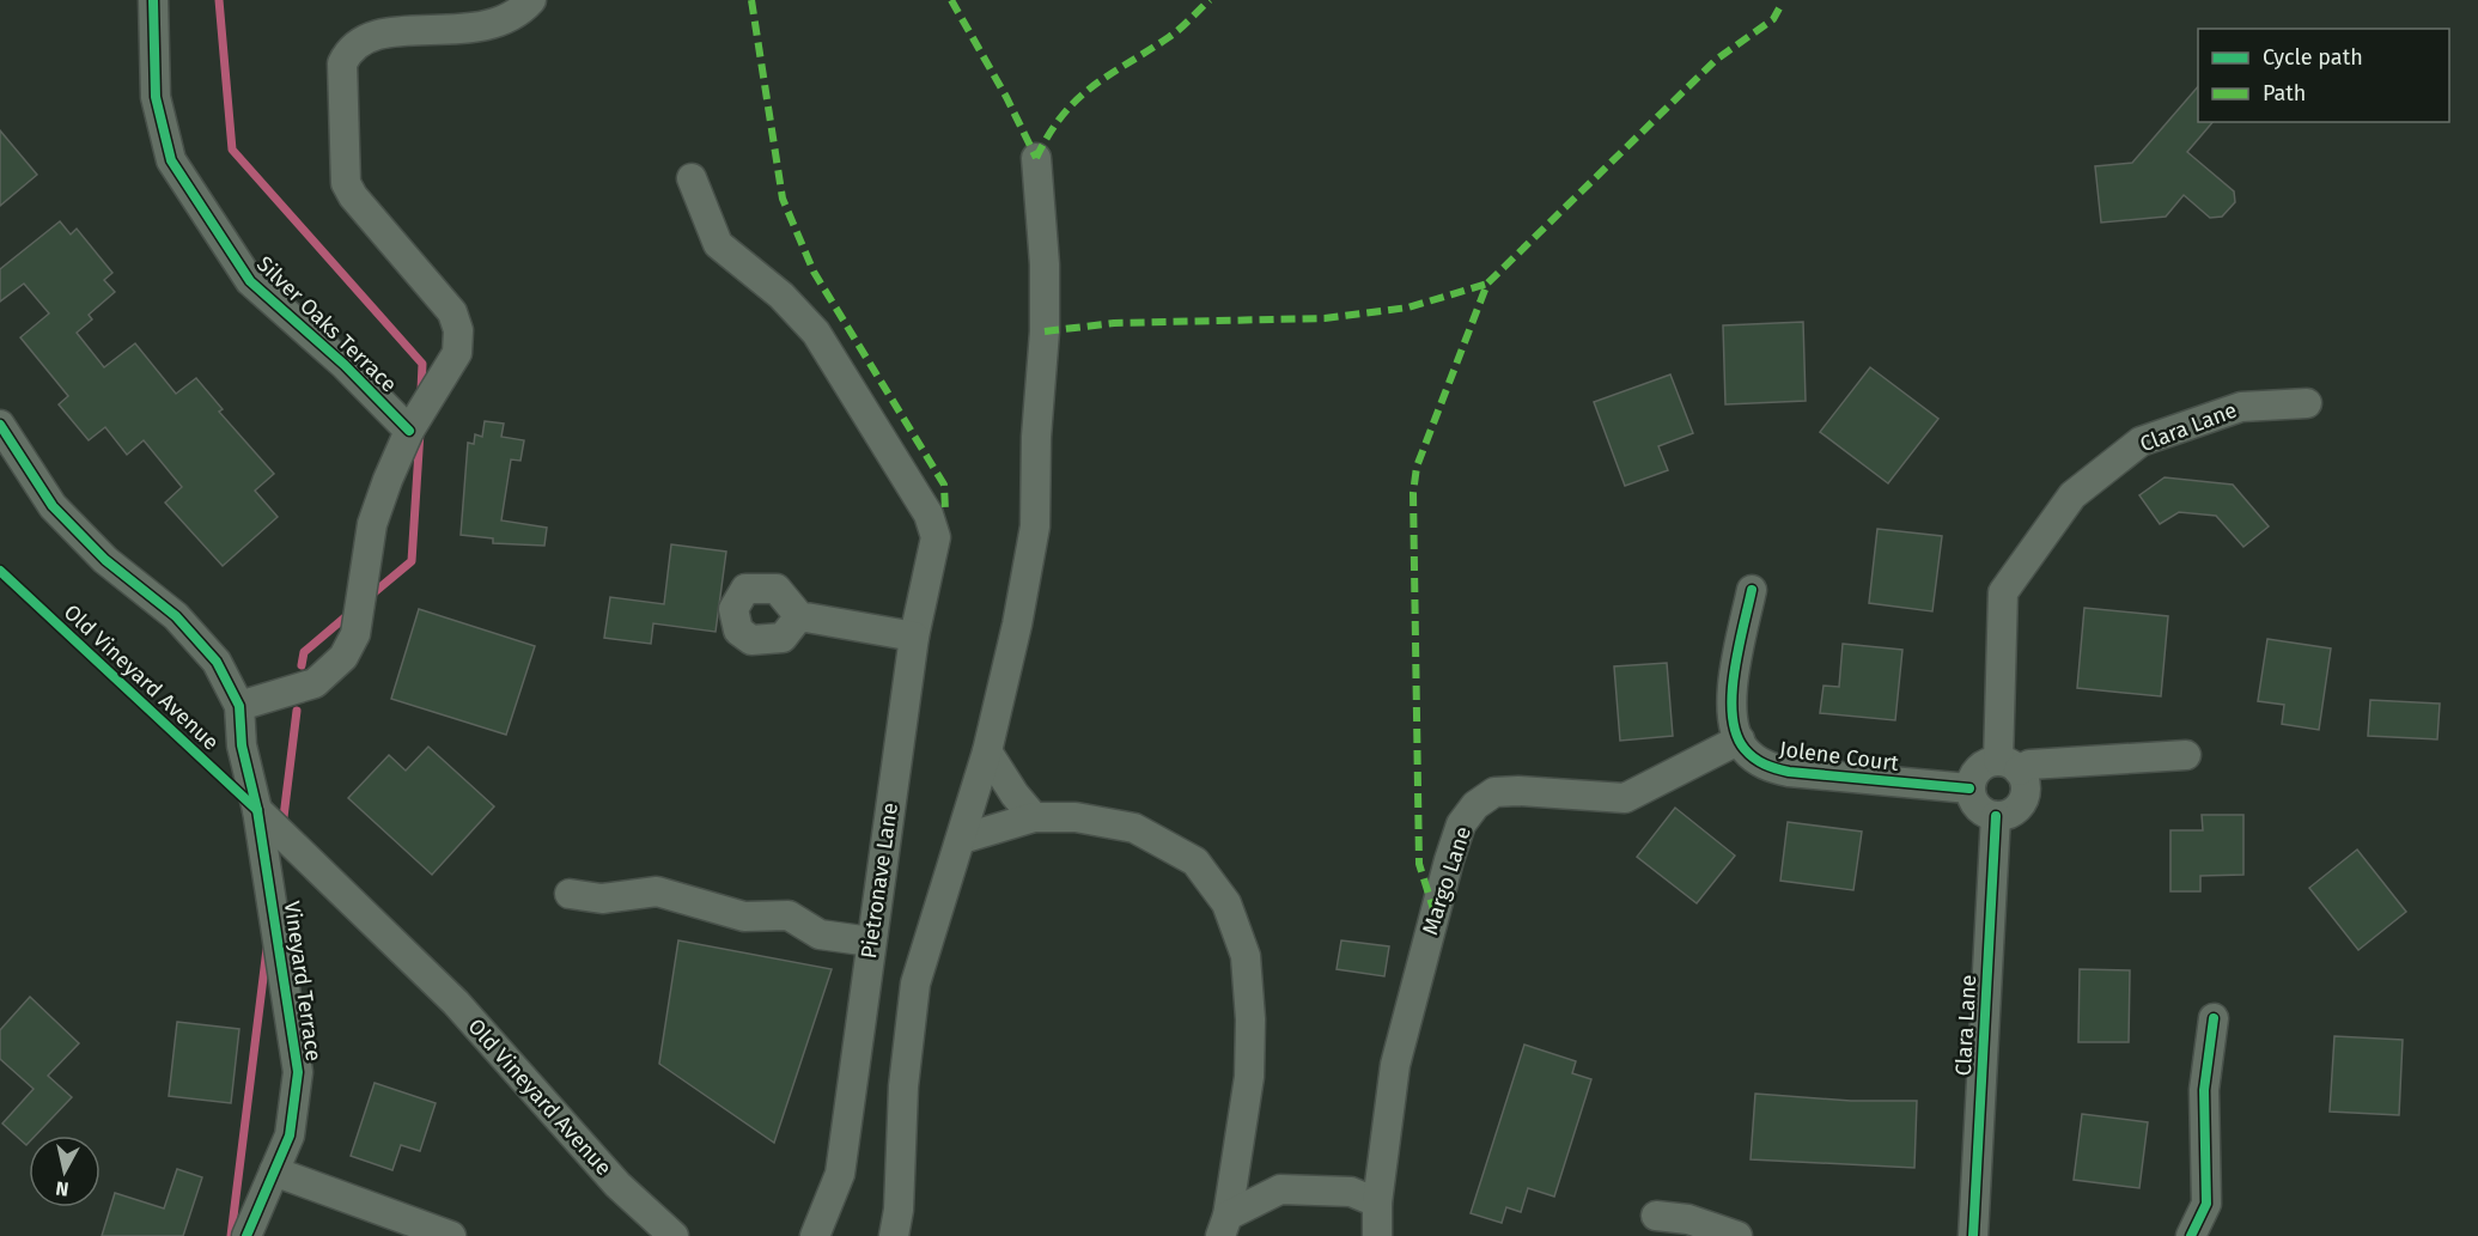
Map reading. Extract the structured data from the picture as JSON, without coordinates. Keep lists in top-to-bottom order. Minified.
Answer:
{"streets":{"street":["Silver Oaks Terrace","Clara Lane","Old Vineyard Avenue","Jolene Court","Pietronave Lane","Margo Lane","Vineyard Terrace"]},"crossings":[["Clara Lane","Jolene Court"],["Old Vineyard Avenue","Vineyard Terrace"],["Jolene Court","Margo Lane"]],"legend":["Cycle path","Path"],"north":"bottom"}
